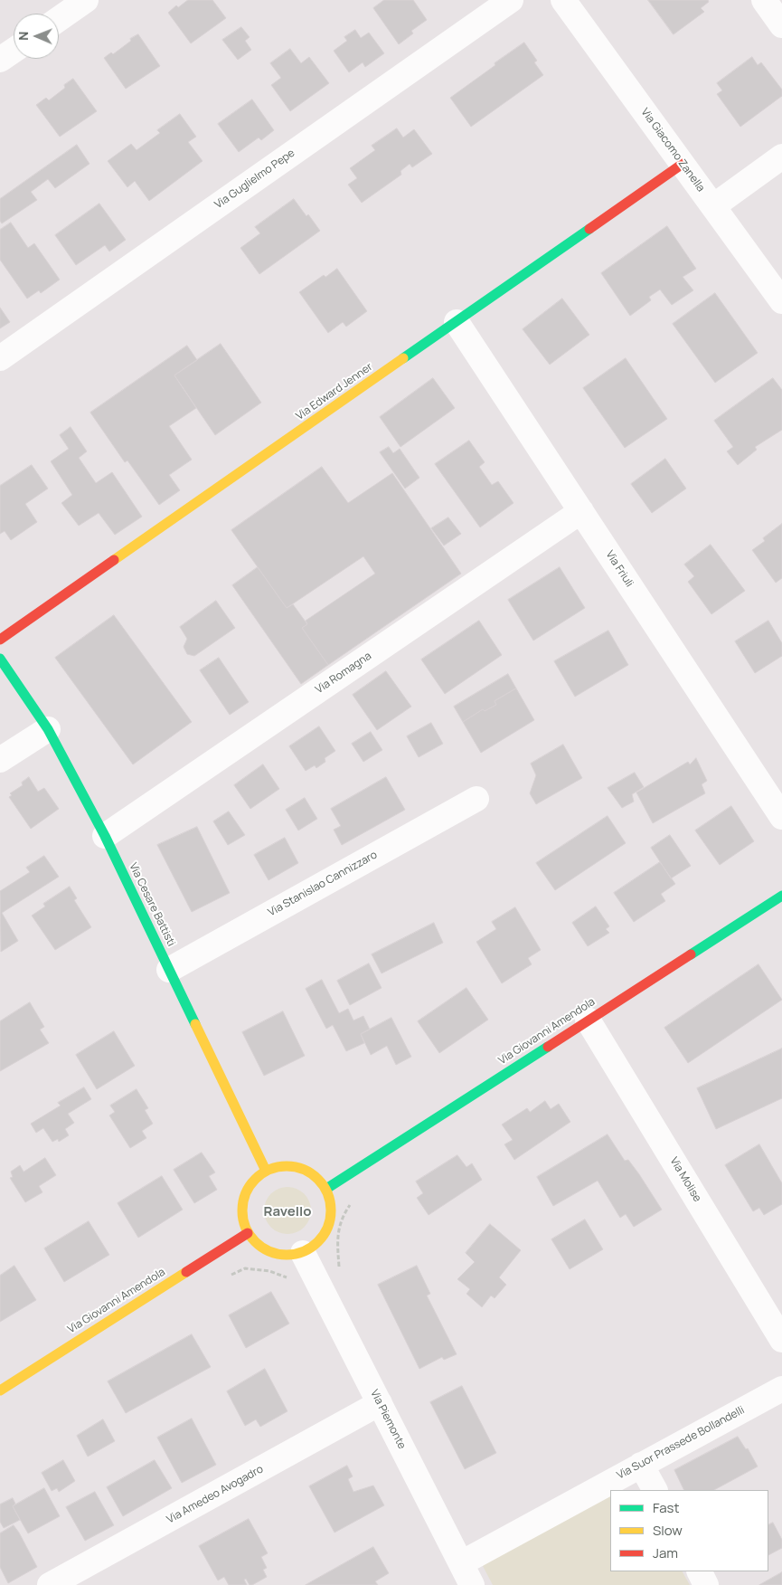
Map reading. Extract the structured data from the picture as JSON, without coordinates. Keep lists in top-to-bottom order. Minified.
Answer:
{"streets":{"street":["Via Giacomo Zanella","Via Guglielmo Pepe","Via Edward Jenner","Via Friuli","Via Romagna","Via Stanislao Cannizzaro","Via Cesare Battisti","Via Giovanni Amendola","Via Molise","Via Piemonte","Via Suor Prassede Bollandelli","Via Amedeo Avogadro"]},"crossings":[["Via Giacomo Zanella","Via Edward Jenner"],["Via Edward Jenner","Via Friuli"],["Via Friuli","Via Romagna"],["Via Romagna","Via Cesare Battisti"],["Via Stanislao Cannizzaro","Via Cesare Battisti"],["Via Cesare Battisti","Via Giovanni Amendola"],["Via Cesare Battisti","Via Piemonte"],["Via Giovanni Amendola","Via Molise"],["Via Giovanni Amendola","Via Piemonte"],["Via Piemonte","Via Suor Prassede Bollandelli"],["Via Piemonte","Via Amedeo Avogadro"]],"districts":["Ravello"],"legend":["Fast","Slow","Jam"],"north":"left"}
